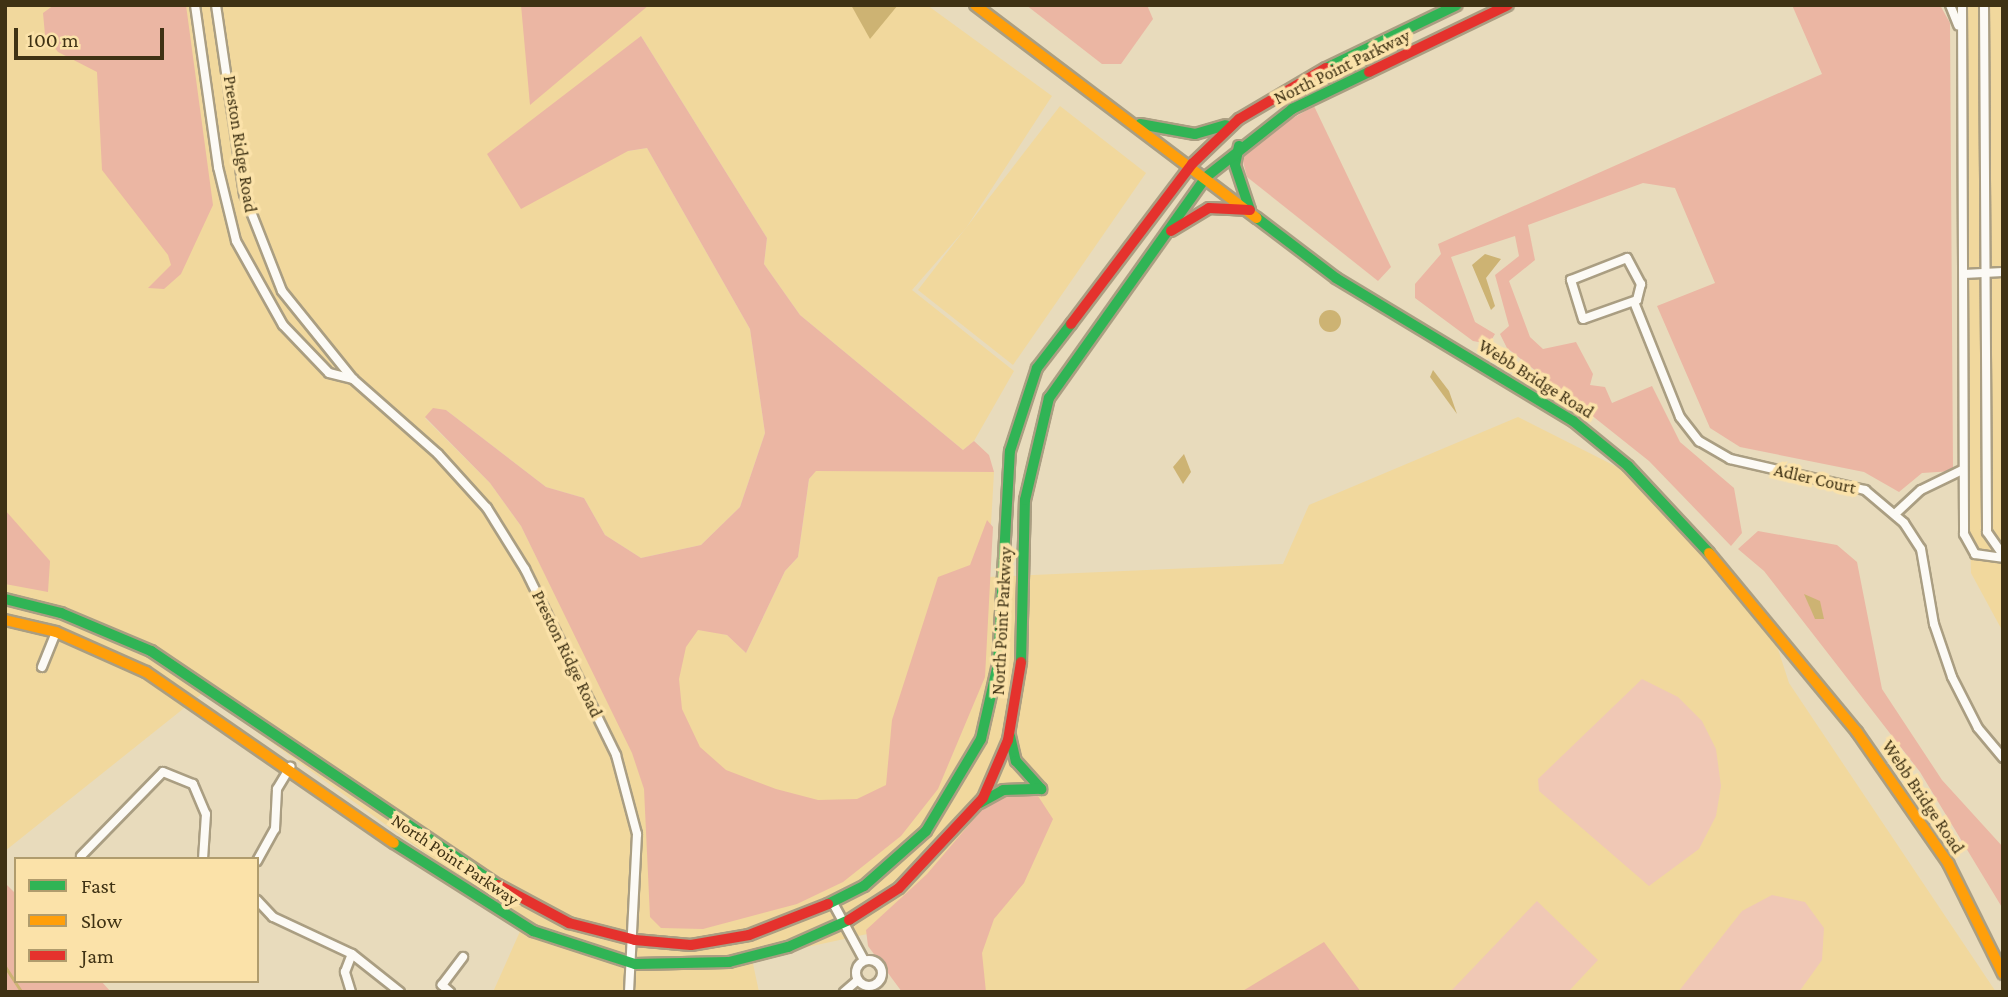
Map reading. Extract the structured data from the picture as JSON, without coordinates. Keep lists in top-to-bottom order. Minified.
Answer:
{"streets":{"street":["North Point Parkway","Preston Ridge Road","Webb Bridge Road","Adler Court"]},"crossings":[["North Point Parkway","Preston Ridge Road"],["North Point Parkway","Webb Bridge Road"]],"legend":["Fast","Slow","Jam"],"scale_bar":"100 m"}
